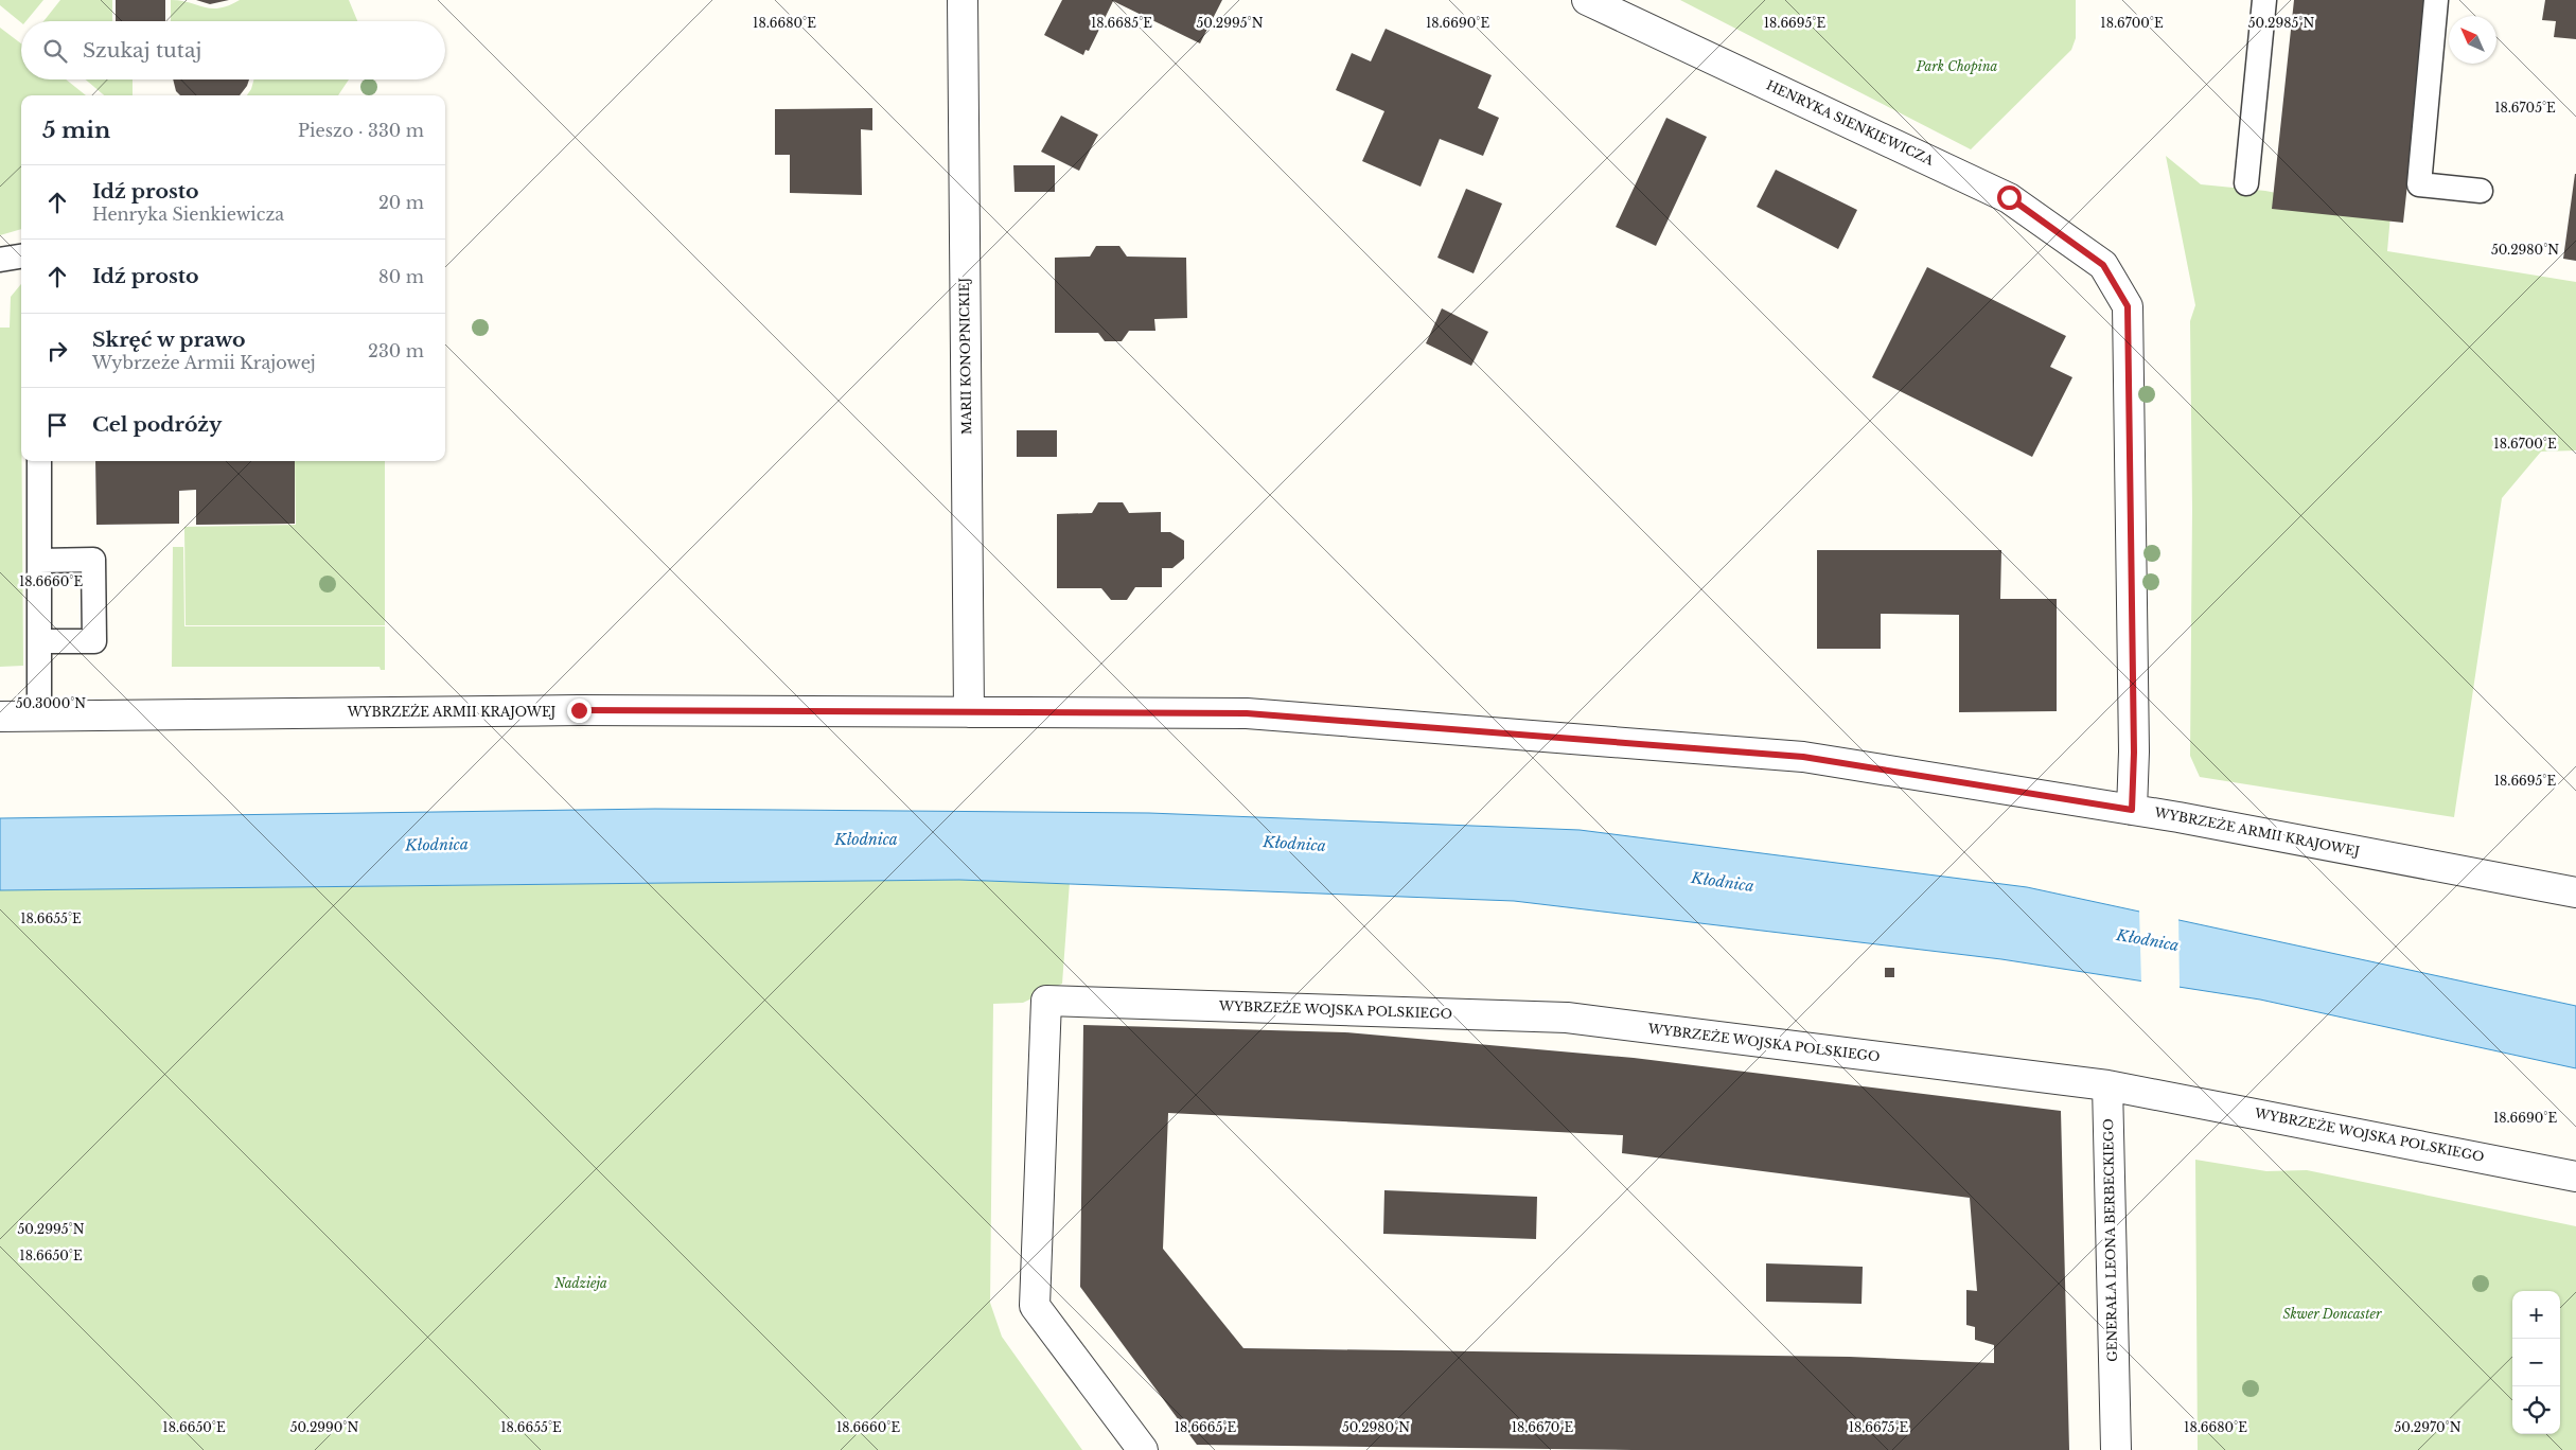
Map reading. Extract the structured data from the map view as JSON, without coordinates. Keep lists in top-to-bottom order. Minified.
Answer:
{"streets":{"street":["HENRYKA SIENKIEWICZA","MARII KONOPNICKIEJ","WYBRZEŻE ARMII KRAJOWEJ","WYBRZEŻE WOJSKA POLSKIEGO","GENERAŁA LEONA BERBECKIEGO"]},"crossings":[["HENRYKA SIENKIEWICZA","WYBRZEŻE ARMII KRAJOWEJ"],["MARII KONOPNICKIEJ","WYBRZEŻE ARMII KRAJOWEJ"],["WYBRZEŻE WOJSKA POLSKIEGO","GENERAŁA LEONA BERBECKIEGO"]],"water":["Kłodnica"],"parks":["Park Chopina","Nadzieja","Skwer Doncaster"],"north":"top left","page":{"search":"Szukaj tutaj","heading":["5 min","Pieszo · 330 m"],"list":[["Idź prosto","Henryka Sienkiewicza","20 m"],["Idź prosto","80 m"],["Skręć w prawo","Wybrzeże Armii Krajowej","230 m"],"Cel podróży"],"map_buttons":["+","−"]},"coordinates":["18.6685°E","18.6680°E","50.2995°N","18.6690°E","18.6695°E","18.6700°E","50.2985°N","18.6705°E","50.2980°N","18.6660°E","50.3000°N","18.6655°E","18.6650°E","50.2990°N","18.6665°E","18.6670°E","18.6675°E","50.2970°N"]}
